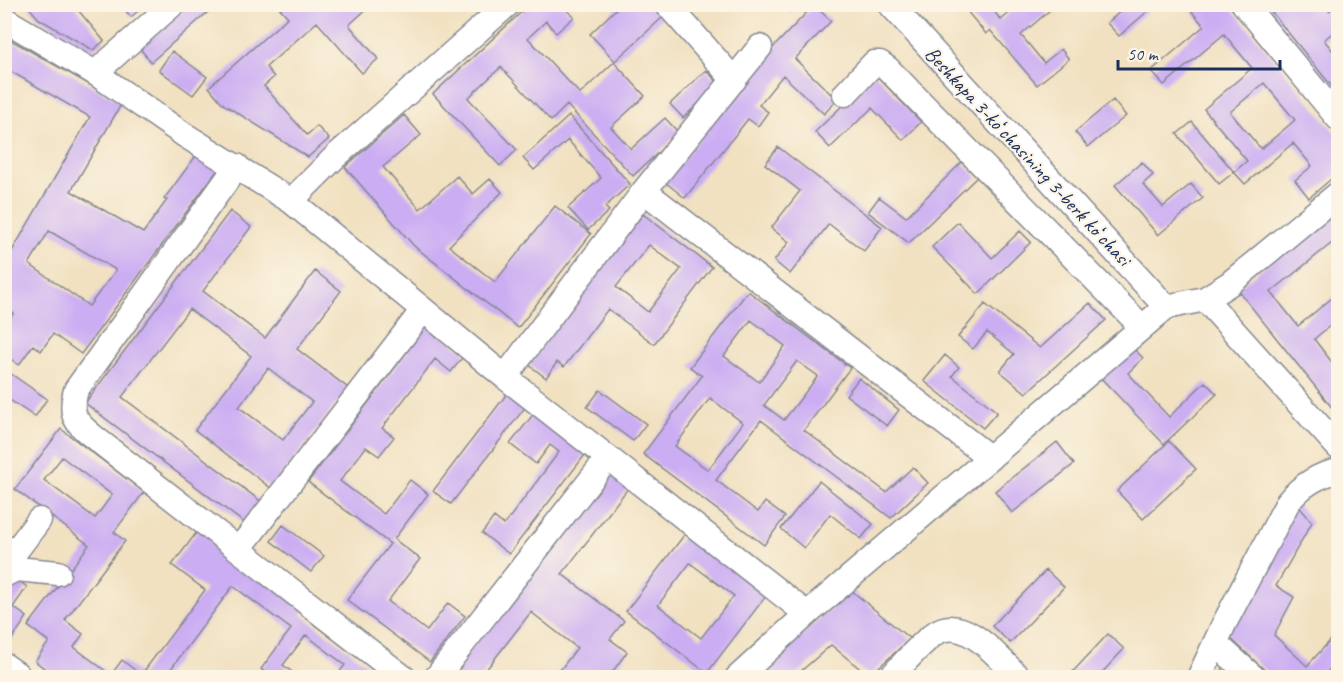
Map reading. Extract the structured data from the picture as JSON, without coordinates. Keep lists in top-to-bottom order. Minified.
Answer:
{"streets":{"street":["Beshkapa 3-koʻchasining 3-berk koʻchasi"]},"scale_bar":"50 m"}
